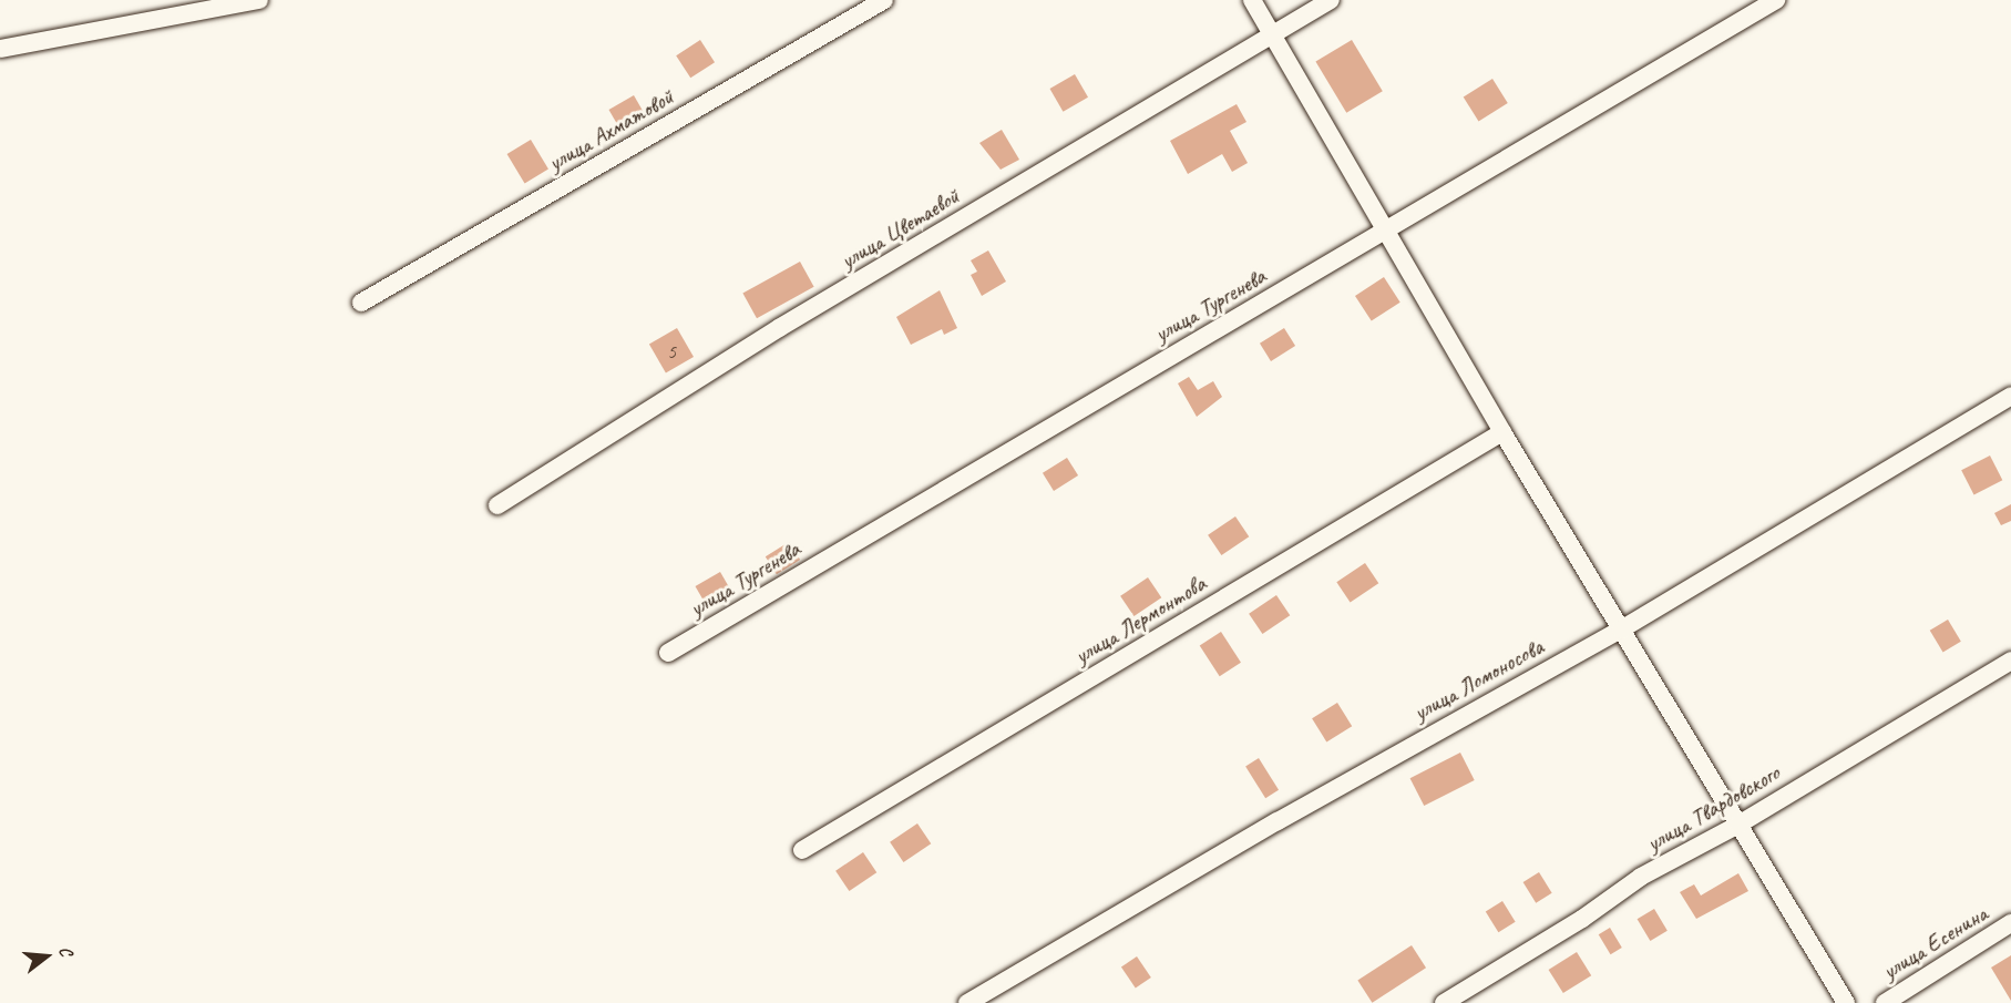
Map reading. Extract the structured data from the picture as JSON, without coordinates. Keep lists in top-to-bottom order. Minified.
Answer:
{"streets":{"street":["улица Ахматовой","улица Цветаевой","улица Тургенева","улица Лермонтова","улица Ломоносова","улица Твардовского","улица Есенина"]},"house_numbers":["5"],"north":"right"}
